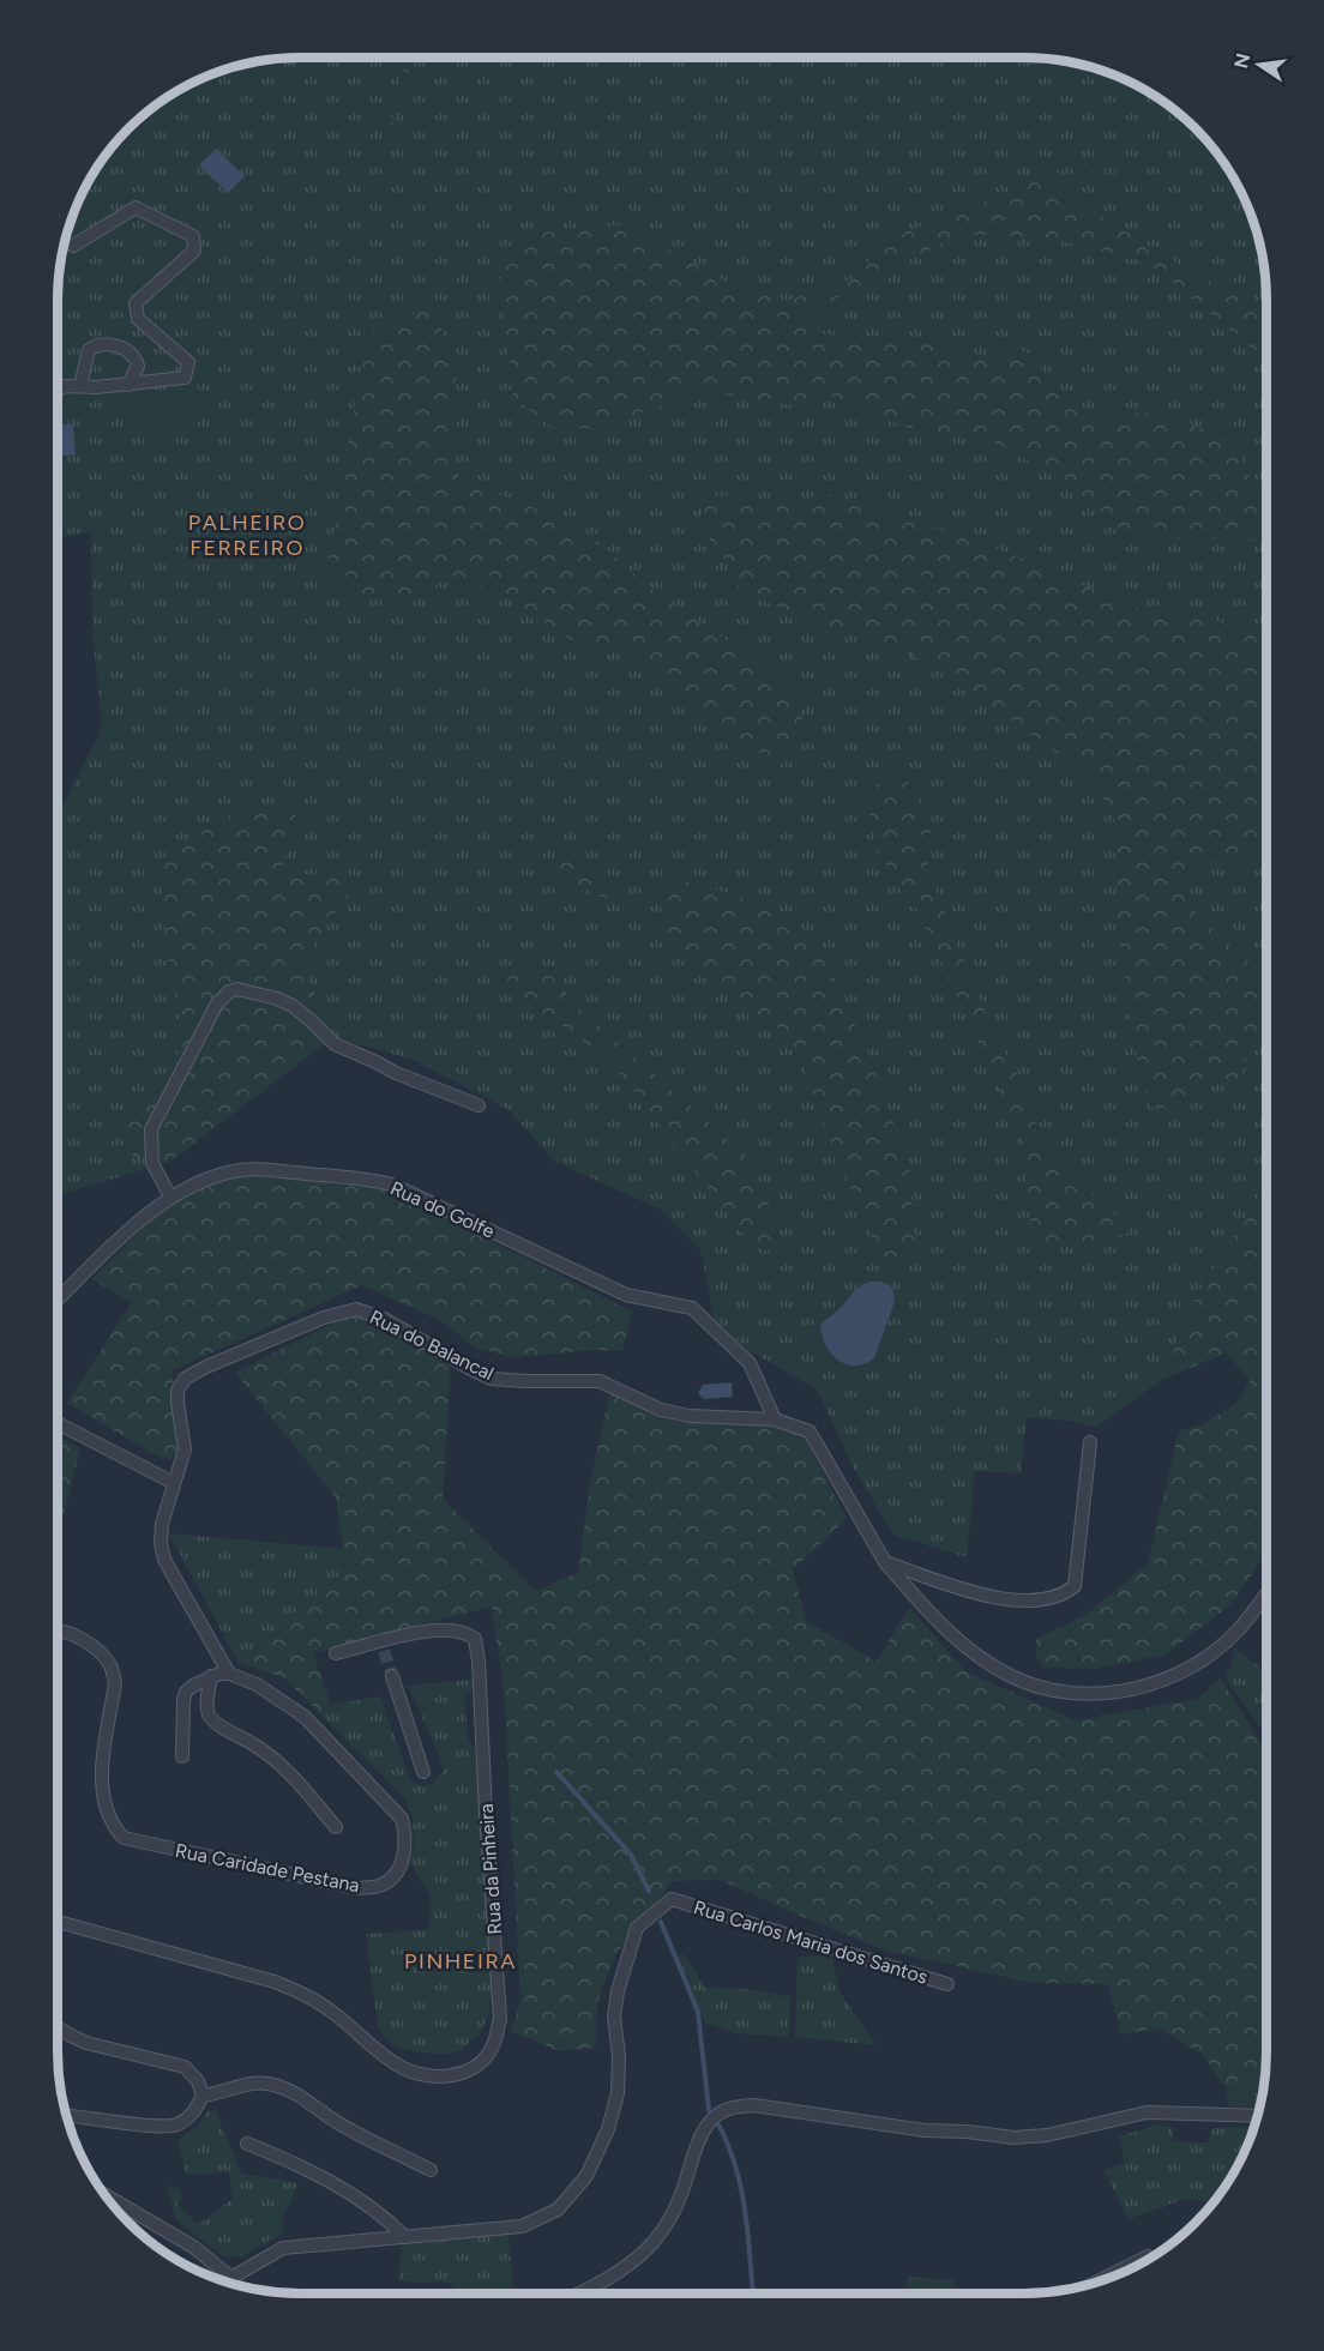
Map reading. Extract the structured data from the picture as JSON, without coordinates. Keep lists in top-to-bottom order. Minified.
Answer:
{"streets":{"street":["Rua do Golfe","Rua do Balancal","Rua Caridade Pestana","Rua da Pinheira","Rua Carlos Maria dos Santos"]},"crossings":[["Rua do Golfe","Rua do Balancal"],["Rua do Balancal","Rua Caridade Pestana"]],"districts":["PALHEIRO FERREIRO","PINHEIRA"],"north":"left"}
